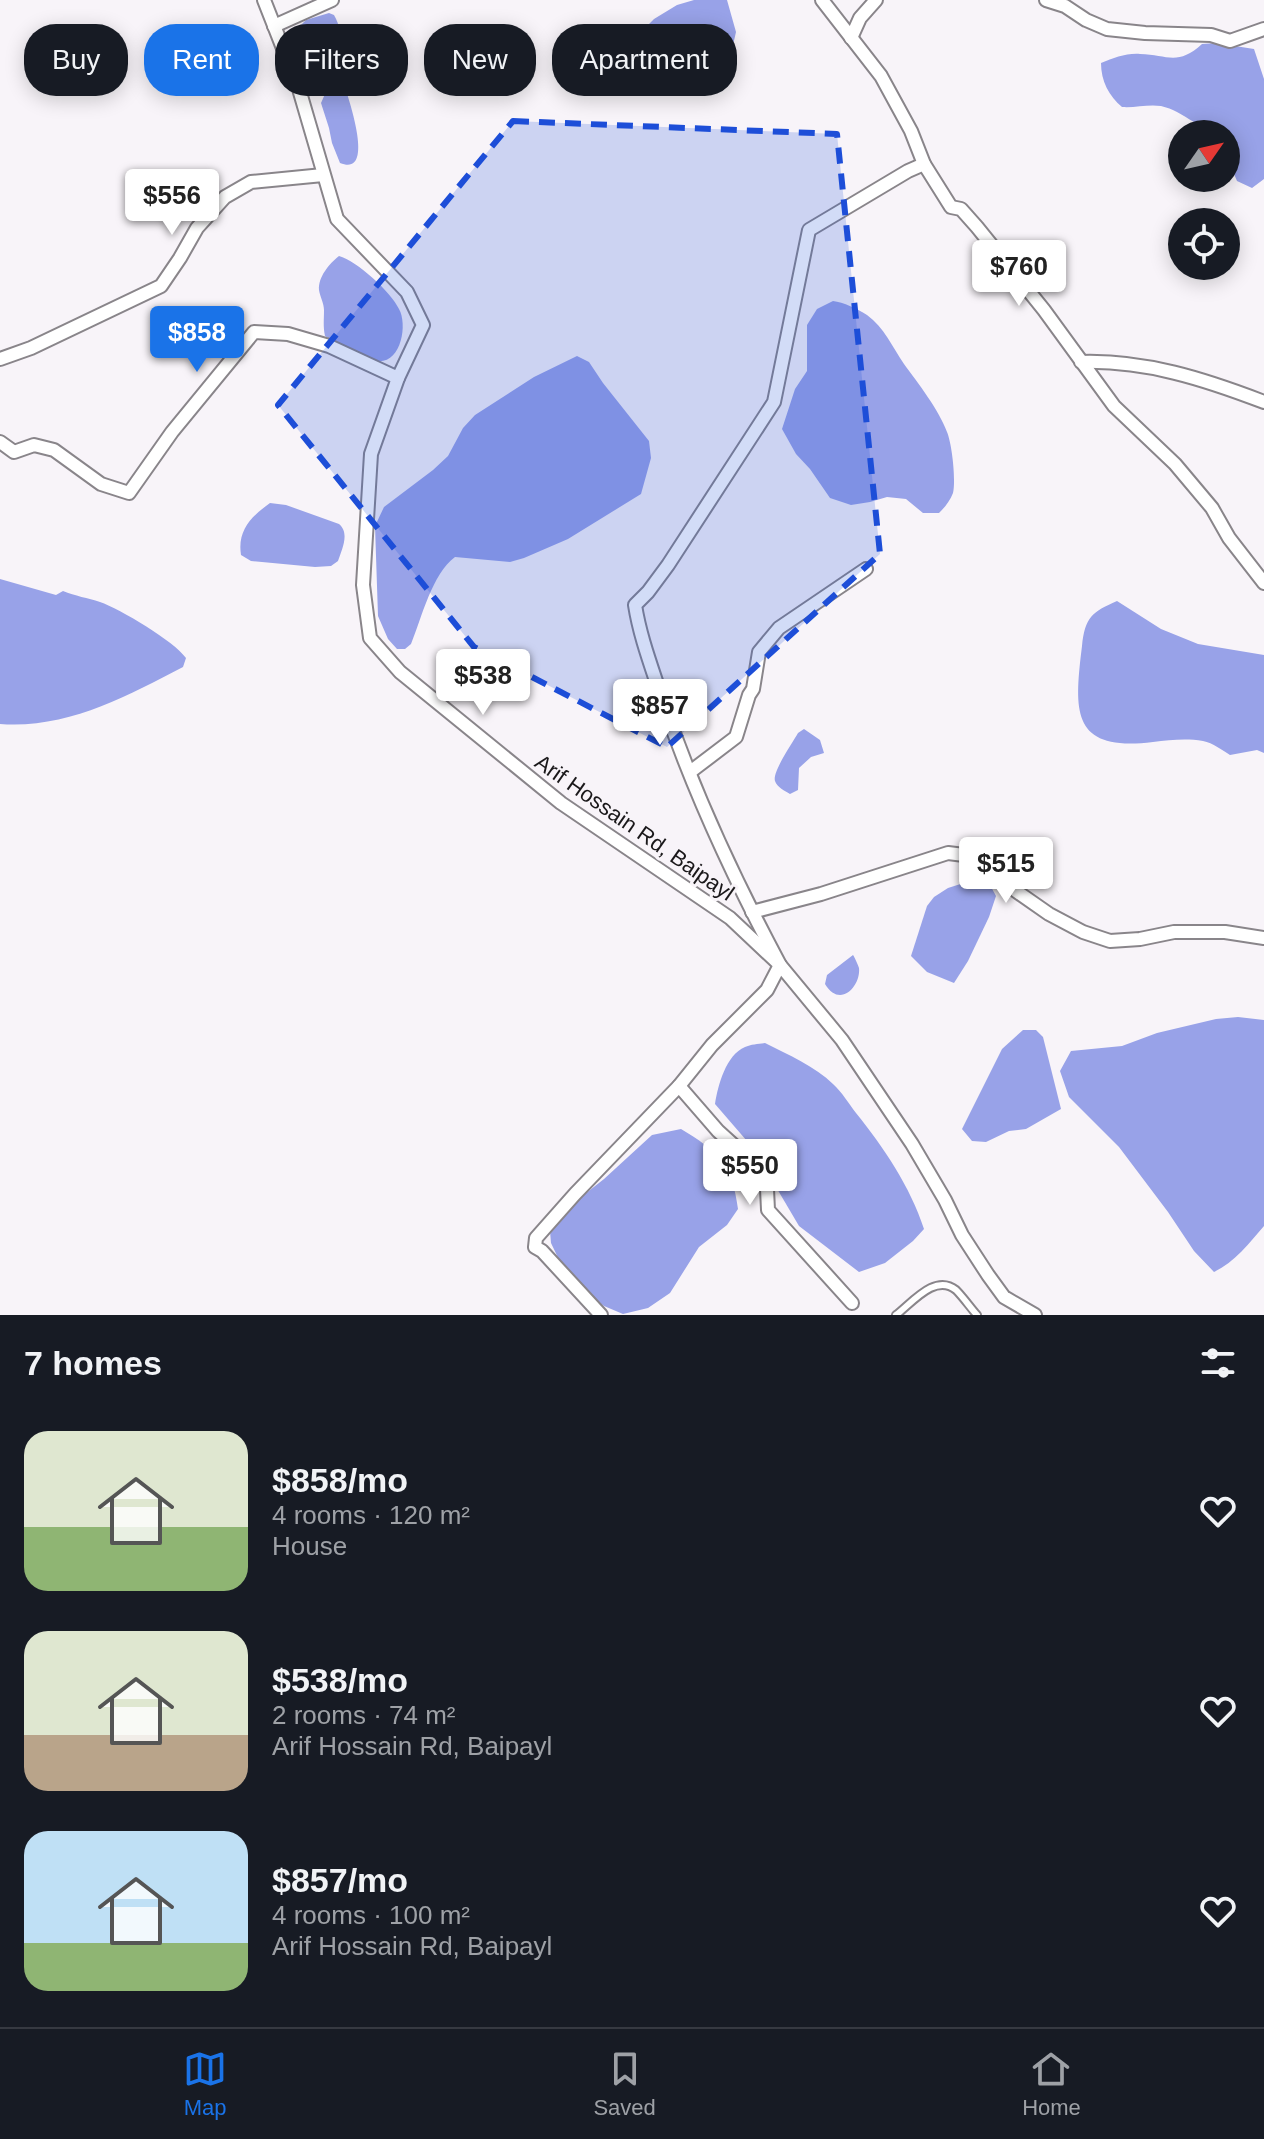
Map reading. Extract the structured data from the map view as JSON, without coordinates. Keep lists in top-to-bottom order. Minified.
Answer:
{"streets":{"street":["Arif Hossain Rd, Baipayl"]},"north":"top right","page":{"chip":["Buy","Rent","Filters","New","Apartment"],"price":["$556","$760","$858","$538","$857","$515","$550"],"heading":"7 homes","list":[{"name":"$858/mo","note":"4 rooms · 120 m² · House"},{"name":"$538/mo","note":"2 rooms · 74 m² · Arif Hossain Rd, Baipayl"},{"name":"$857/mo","note":"4 rooms · 100 m² · Arif Hossain Rd, Baipayl"}],"tabs":["Map","Saved","Home"]}}
